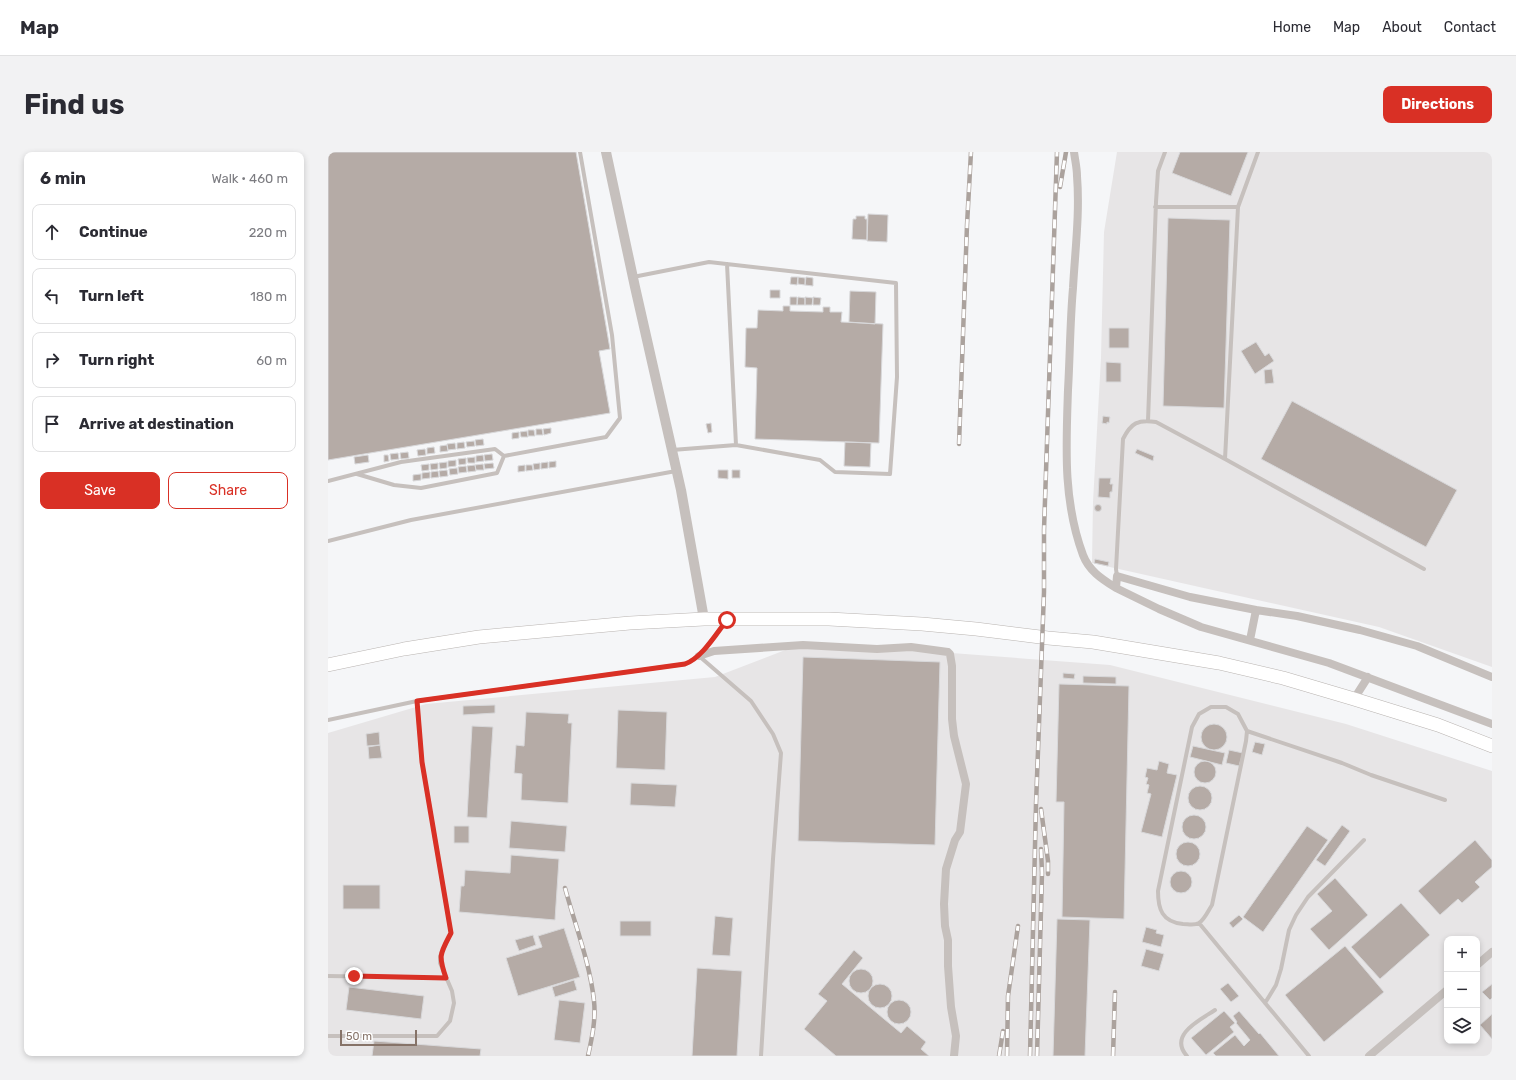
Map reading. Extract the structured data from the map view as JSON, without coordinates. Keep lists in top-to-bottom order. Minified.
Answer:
{"scale_bar":"50 m","page":{"header":"Map","nav":["Home","Map","About","Contact"],"buttons":["Directions",["Save","Share"]],"title":"Find us","heading":["6 min","Walk · 460 m"],"list":[["Continue","220 m"],["Turn left","180 m"],["Turn right","60 m"],"Arrive at destination"],"map_buttons":["+","−"],"scale":"50 m"}}
